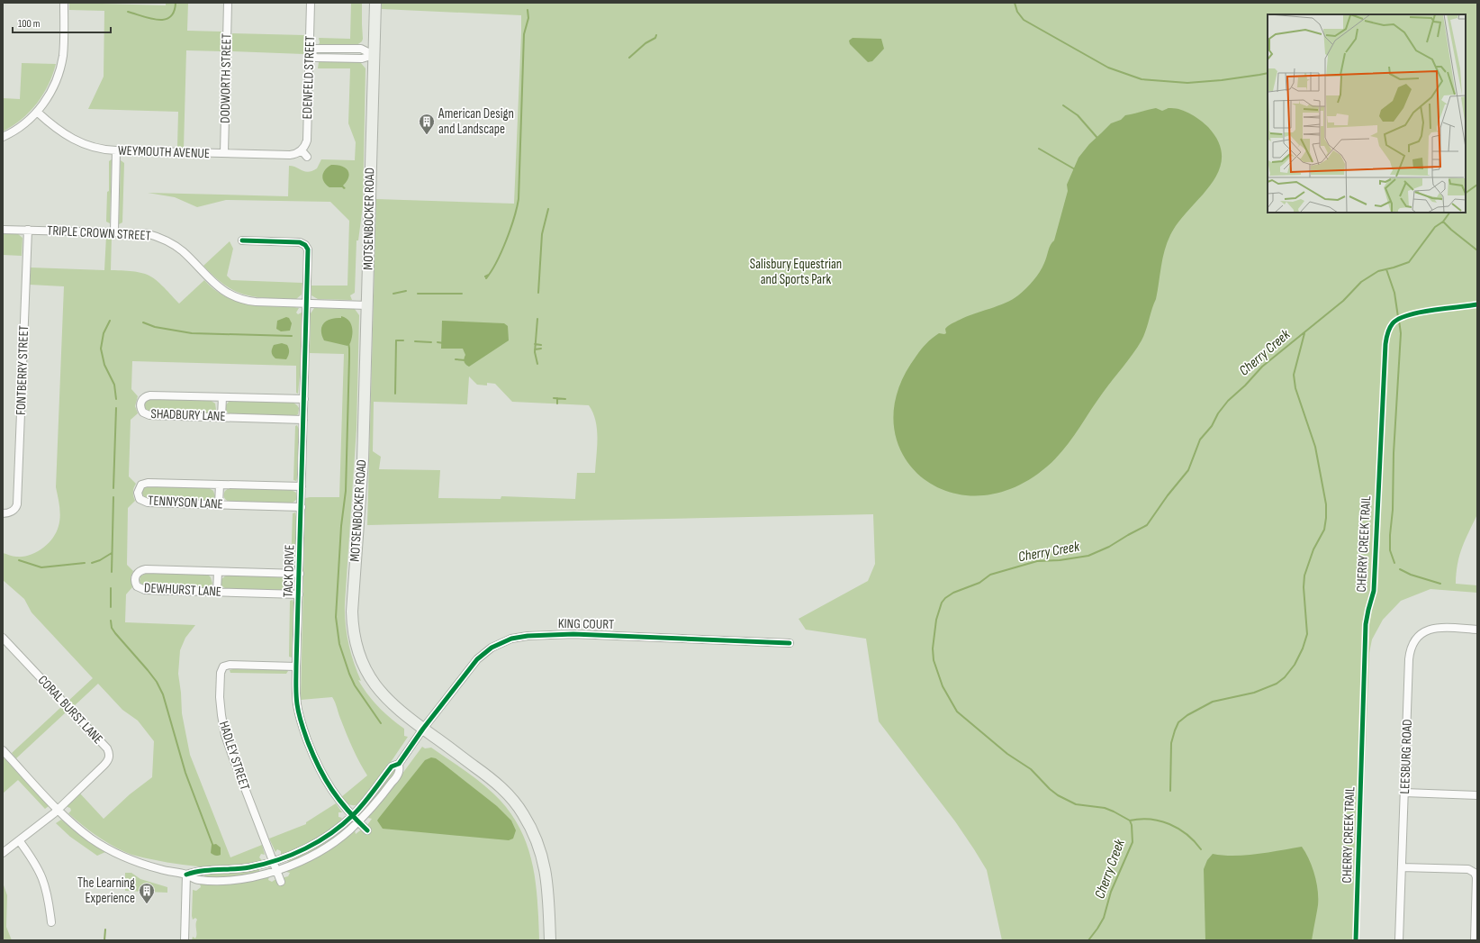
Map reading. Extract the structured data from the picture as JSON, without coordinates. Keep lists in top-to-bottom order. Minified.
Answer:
{"streets":{"main road":["MOTSENBOCKER ROAD"],"street":["EDENFELD STREET","DODWORTH STREET","WEYMOUTH AVENUE","TRIPLE CROWN STREET","FONTBERRY STREET","SHADBURY LANE","TENNYSON LANE","TACK DRIVE","DEWHURST LANE","KING COURT","CORAL BURST LANE","HADLEY STREET","LEESBURG ROAD"],"cycle path":["CHERRY CREEK TRAIL"]},"crossings":[["EDENFELD STREET","WEYMOUTH AVENUE"],["DODWORTH STREET","WEYMOUTH AVENUE"],["MOTSENBOCKER ROAD","TRIPLE CROWN STREET"],["MOTSENBOCKER ROAD","KING COURT"],["TRIPLE CROWN STREET","FONTBERRY STREET"],["TRIPLE CROWN STREET","TACK DRIVE"],["SHADBURY LANE","TACK DRIVE"],["TENNYSON LANE","TACK DRIVE"],["TACK DRIVE","DEWHURST LANE"],["TACK DRIVE","HADLEY STREET"]],"water":["Cherry Creek"],"parks":["Salisbury Equestrian and Sports Park"],"places":{"building":["American Design and Landscape","The Learning Experience"]},"scale_bar":"100 m"}
